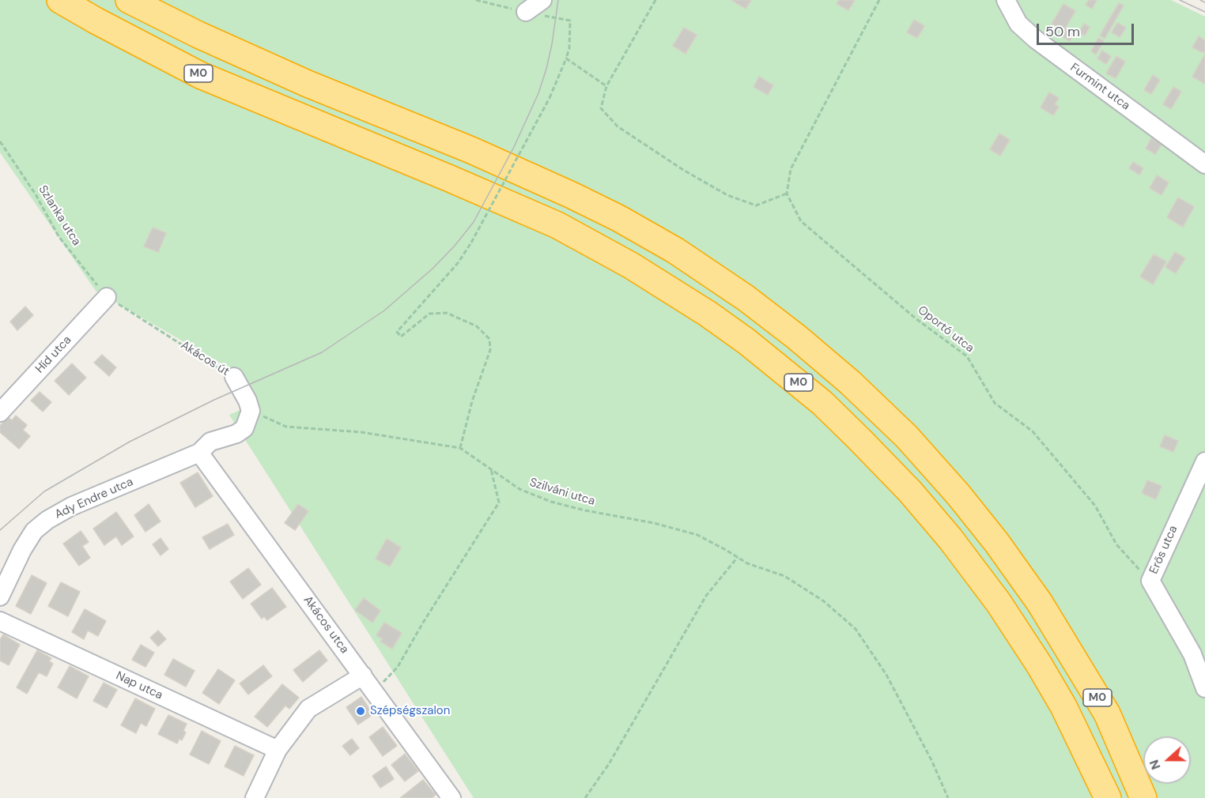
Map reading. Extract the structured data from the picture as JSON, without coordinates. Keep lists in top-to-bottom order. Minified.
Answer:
{"streets":{"highway":["M0"],"street":["Furmint utca","Híd utca","Akácos út","Ady Endre utca","Erős utca","Akácos utca","Nap utca"],"path":["Szlanka utca","Oportó utca","Szilváni utca"]},"crossings":[["Szlanka utca","Híd utca"],["Szlanka utca","Akácos út"],["Oportó utca","Erős utca"],["Híd utca","Akácos út"],["Akácos út","Szilváni utca"],["Ady Endre utca","Akácos utca"]],"places":["Szépségszalon"],"scale_bar":"50 m","north":"left"}
